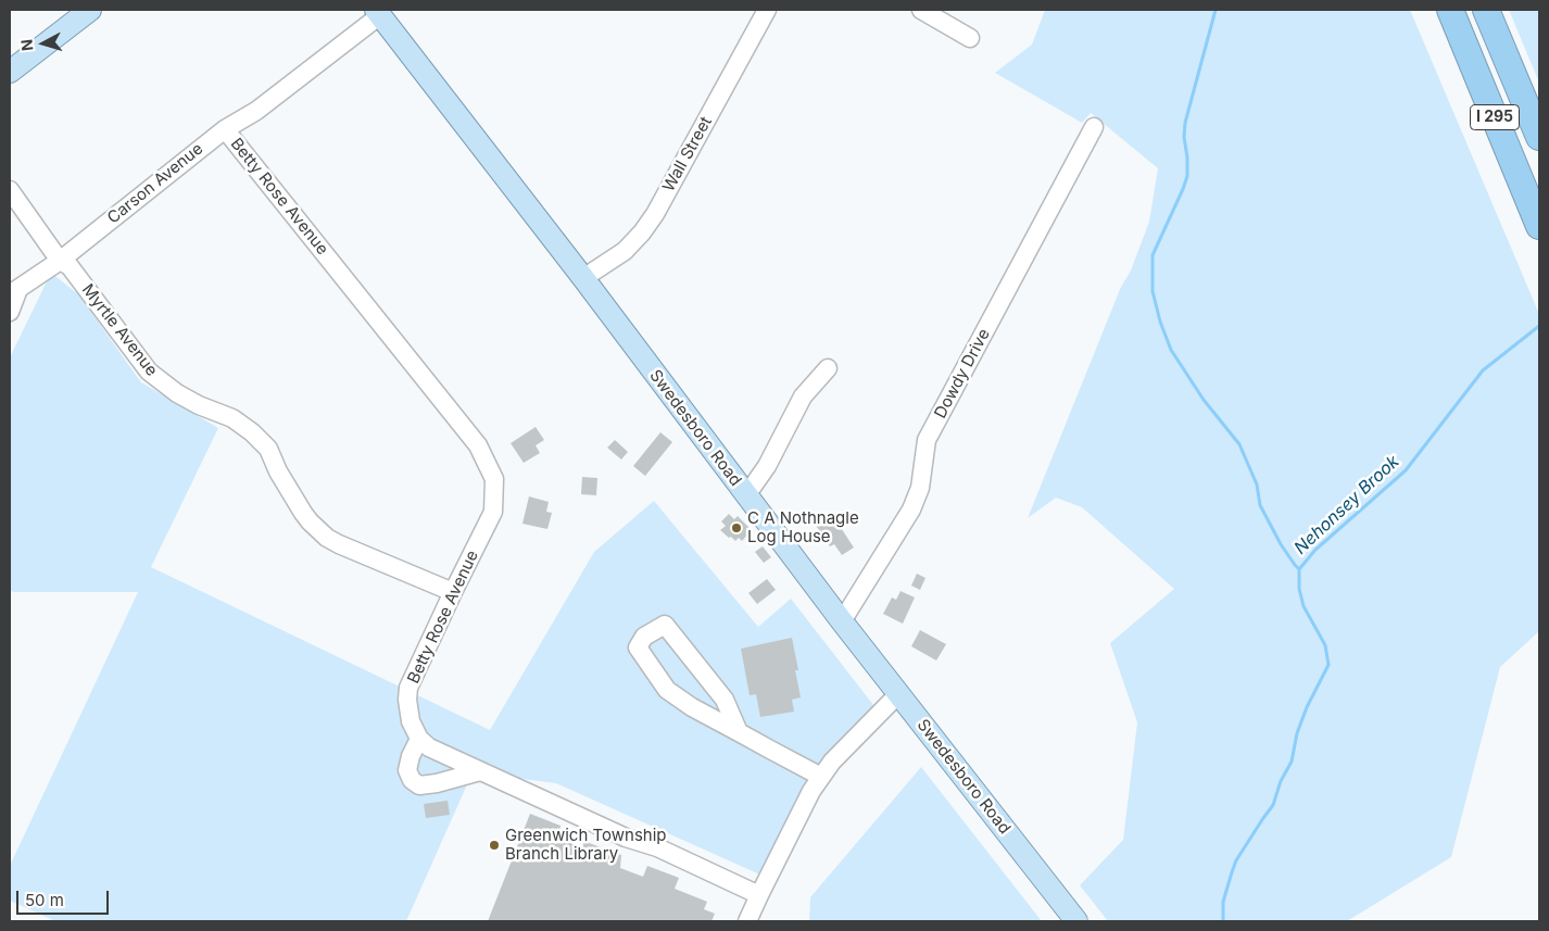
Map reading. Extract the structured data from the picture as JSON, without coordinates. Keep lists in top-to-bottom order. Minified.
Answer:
{"streets":{"highway":["I 295"],"main road":["Swedesboro Road"],"street":["Wall Street","Carson Avenue","Betty Rose Avenue","Myrtle Avenue","Dowdy Drive"]},"crossings":[["Wall Street","Swedesboro Road"],["Carson Avenue","Betty Rose Avenue"],["Carson Avenue","Myrtle Avenue"],["Carson Avenue","Swedesboro Road"],["Betty Rose Avenue","Myrtle Avenue"],["Dowdy Drive","Swedesboro Road"]],"water":["Nehonsey Brook"],"places":["C A Nothnagle Log House","Greenwich Township Branch Library"],"scale_bar":"50 m","north":"left"}
